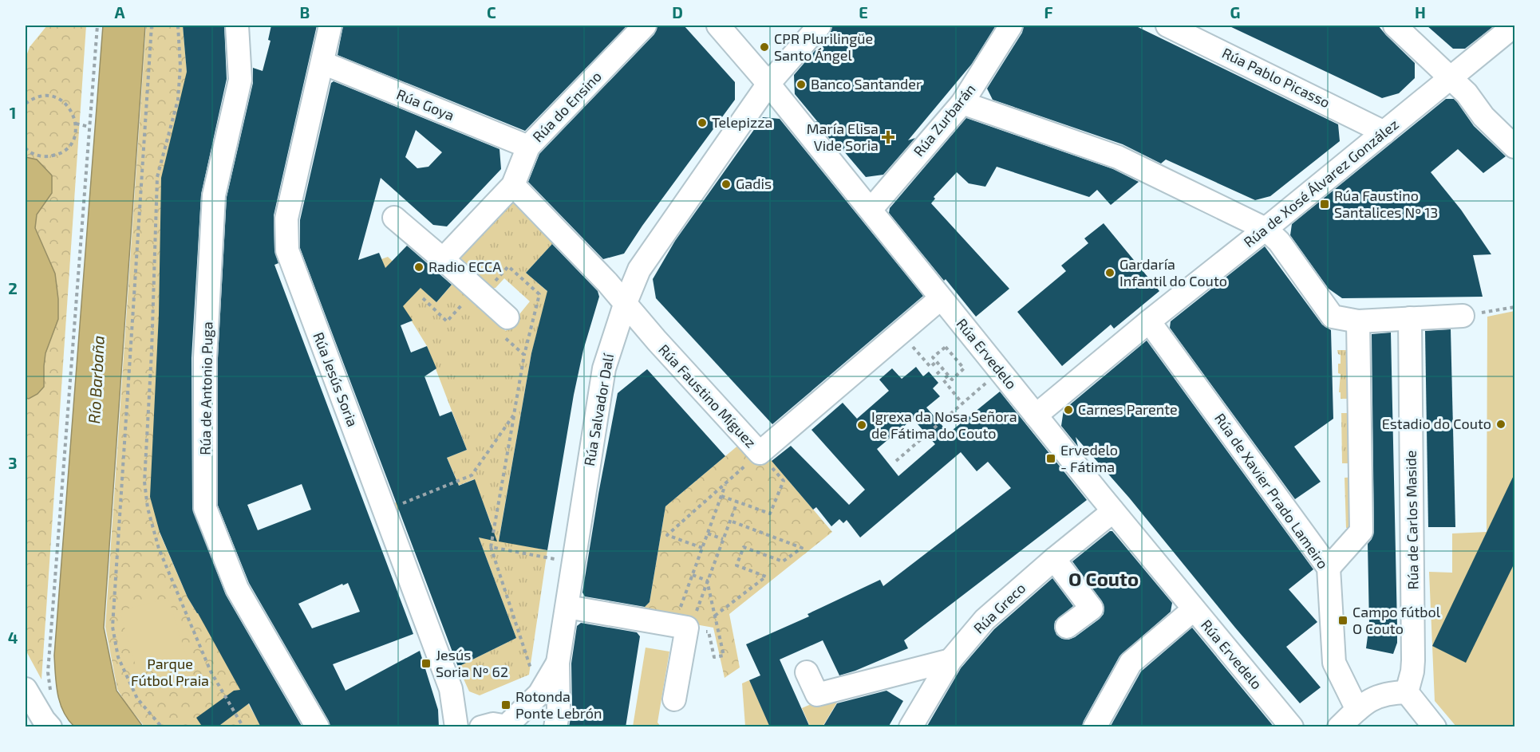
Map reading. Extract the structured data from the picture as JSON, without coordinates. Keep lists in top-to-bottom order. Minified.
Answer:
{"streets":{"street":["Rúa Pablo Picasso","Rúa Goya","Rúa do Ensino","Rúa Zurbarán","Rúa de Xosé Álvarez González","Rúa Ervedelo","Rúa Jesús Soria","Rúa de Antonio Puga","Rúa Faustino Míguez","Rúa Salvador Dalí","Rúa de Xavier Prado Lameiro","Rúa de Carlos Maside","Rúa Greco"]},"crossings":[["Rúa Pablo Picasso","Rúa de Xosé Álvarez González"],["Rúa Goya","Rúa do Ensino"],["Rúa Goya","Rúa Jesús Soria"],["Rúa do Ensino","Rúa Faustino Míguez"],["Rúa Zurbarán","Rúa Ervedelo"],["Rúa de Xosé Álvarez González","Rúa Ervedelo"],["Rúa de Xosé Álvarez González","Rúa de Xavier Prado Lameiro"],["Rúa Ervedelo","Rúa Faustino Míguez"],["Rúa Ervedelo","Rúa Salvador Dalí"],["Rúa Ervedelo","Rúa Greco"],["Rúa Faustino Míguez","Rúa Salvador Dalí"]],"districts":["O Couto"],"water":["Río Barbaña"],"parks":["Parque Fútbol Praia"],"places":{"other":["CPR Plurilingüe Santo Ángel","Banco Santander","Telepizza","Gadis","Radio ECCA","Gardaría Infantil do Couto","Carnes Parente","Estadio do Couto","Igrexa da Nosa Señora de Fátima do Couto"],"health":["María Elisa Vide Soria"],"transit":["Rúa Faustino Santalices Nº 13","Ervedelo - Fátima","Campo fútbol O Couto","Jesús Soria Nº 62","Rotonda Ponte Lebrón"]},"grid":{"columns":["A","B","C","D","E","F","G","H"],"rows":["1","2","3","4"]}}
